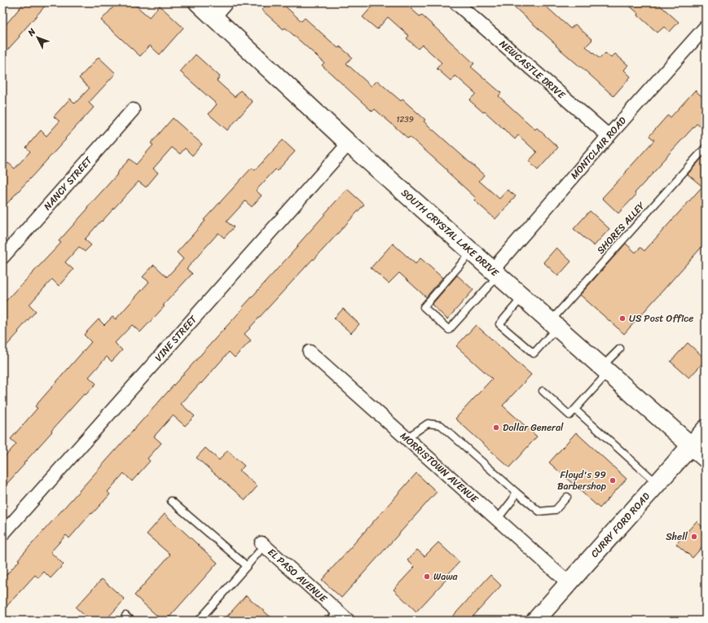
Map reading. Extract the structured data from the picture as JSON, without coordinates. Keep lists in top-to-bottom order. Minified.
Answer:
{"streets":{"street":["NEWCASTLE DRIVE","MONTCLAIR ROAD","NANCY STREET","SOUTH CRYSTAL LAKE DRIVE","VINE STREET","MORRISTOWN AVENUE","CURRY FORD ROAD","EL PASO AVENUE"],"lane":["SHORES ALLEY"]},"crossings":[["NEWCASTLE DRIVE","MONTCLAIR ROAD"],["MONTCLAIR ROAD","SOUTH CRYSTAL LAKE DRIVE"],["SHORES ALLEY","SOUTH CRYSTAL LAKE DRIVE"],["SOUTH CRYSTAL LAKE DRIVE","VINE STREET"],["SOUTH CRYSTAL LAKE DRIVE","CURRY FORD ROAD"],["MORRISTOWN AVENUE","CURRY FORD ROAD"]],"places":["US Post Office","Dollar General","Floyd's 99 Barbershop","Shell","Wawa"],"house_numbers":["1239"],"north":"top left"}
